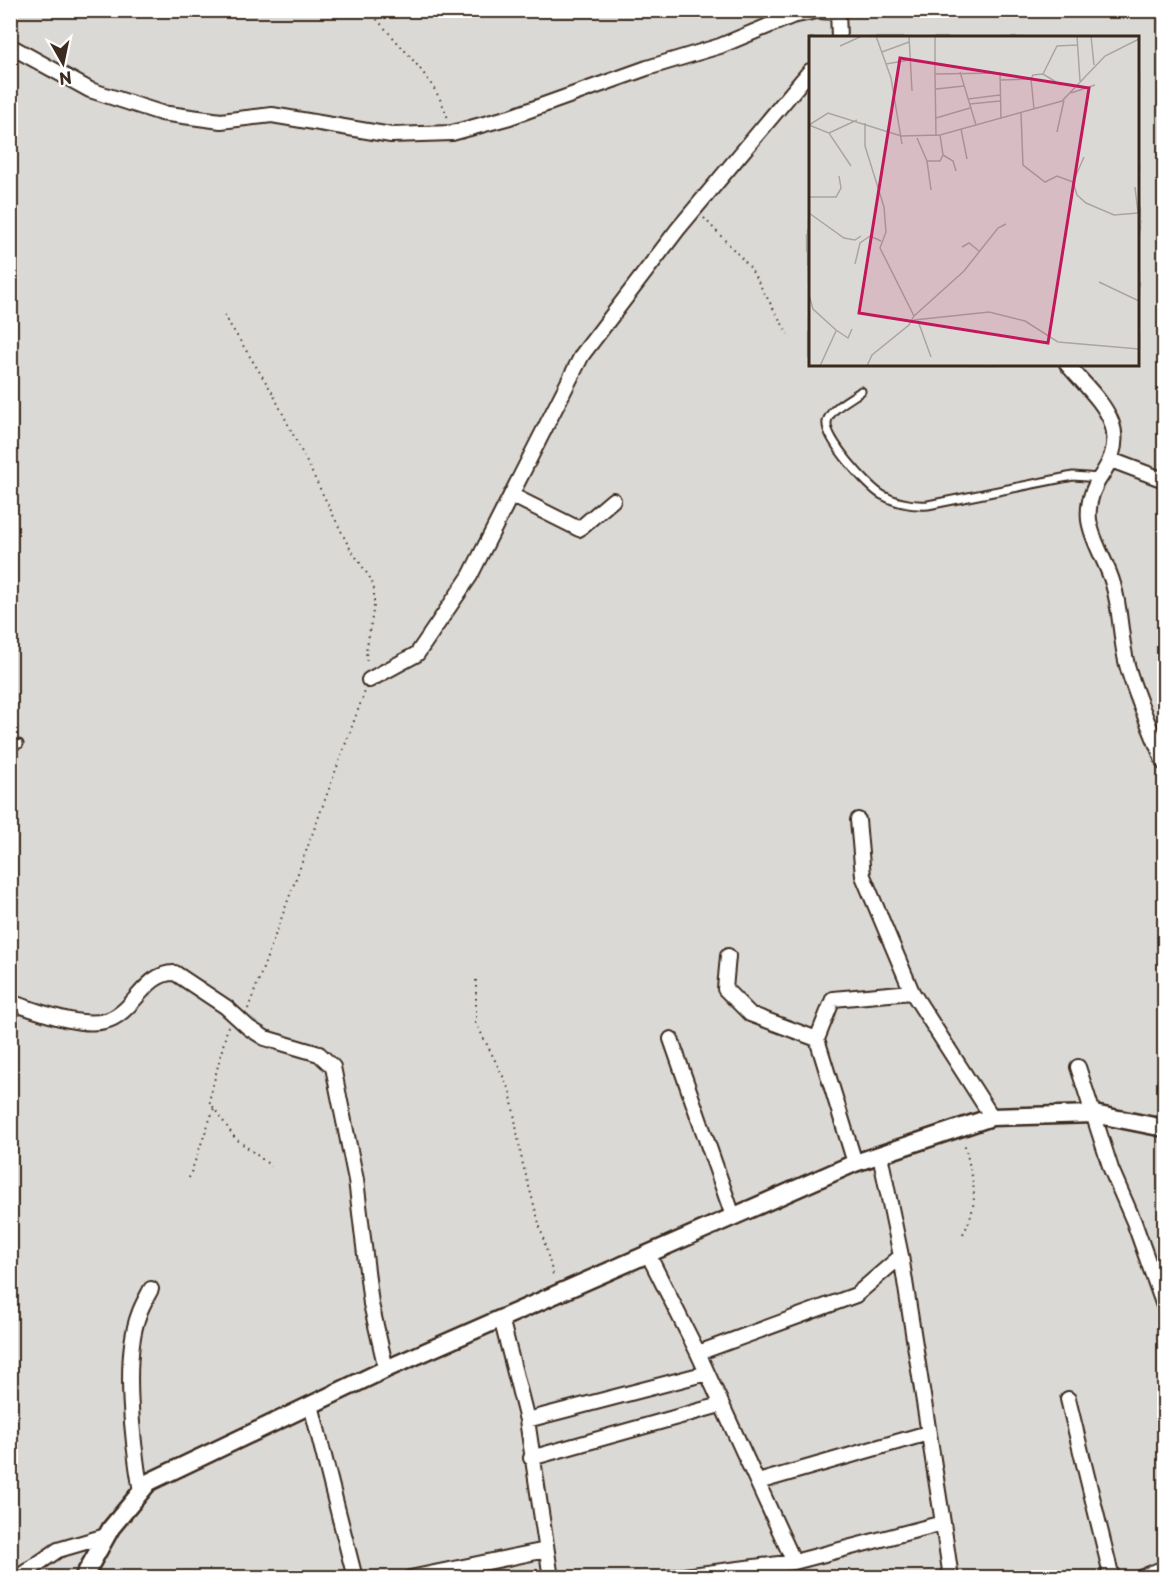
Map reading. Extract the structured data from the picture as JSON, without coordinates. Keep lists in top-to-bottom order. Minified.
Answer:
{"north":"bottom"}
